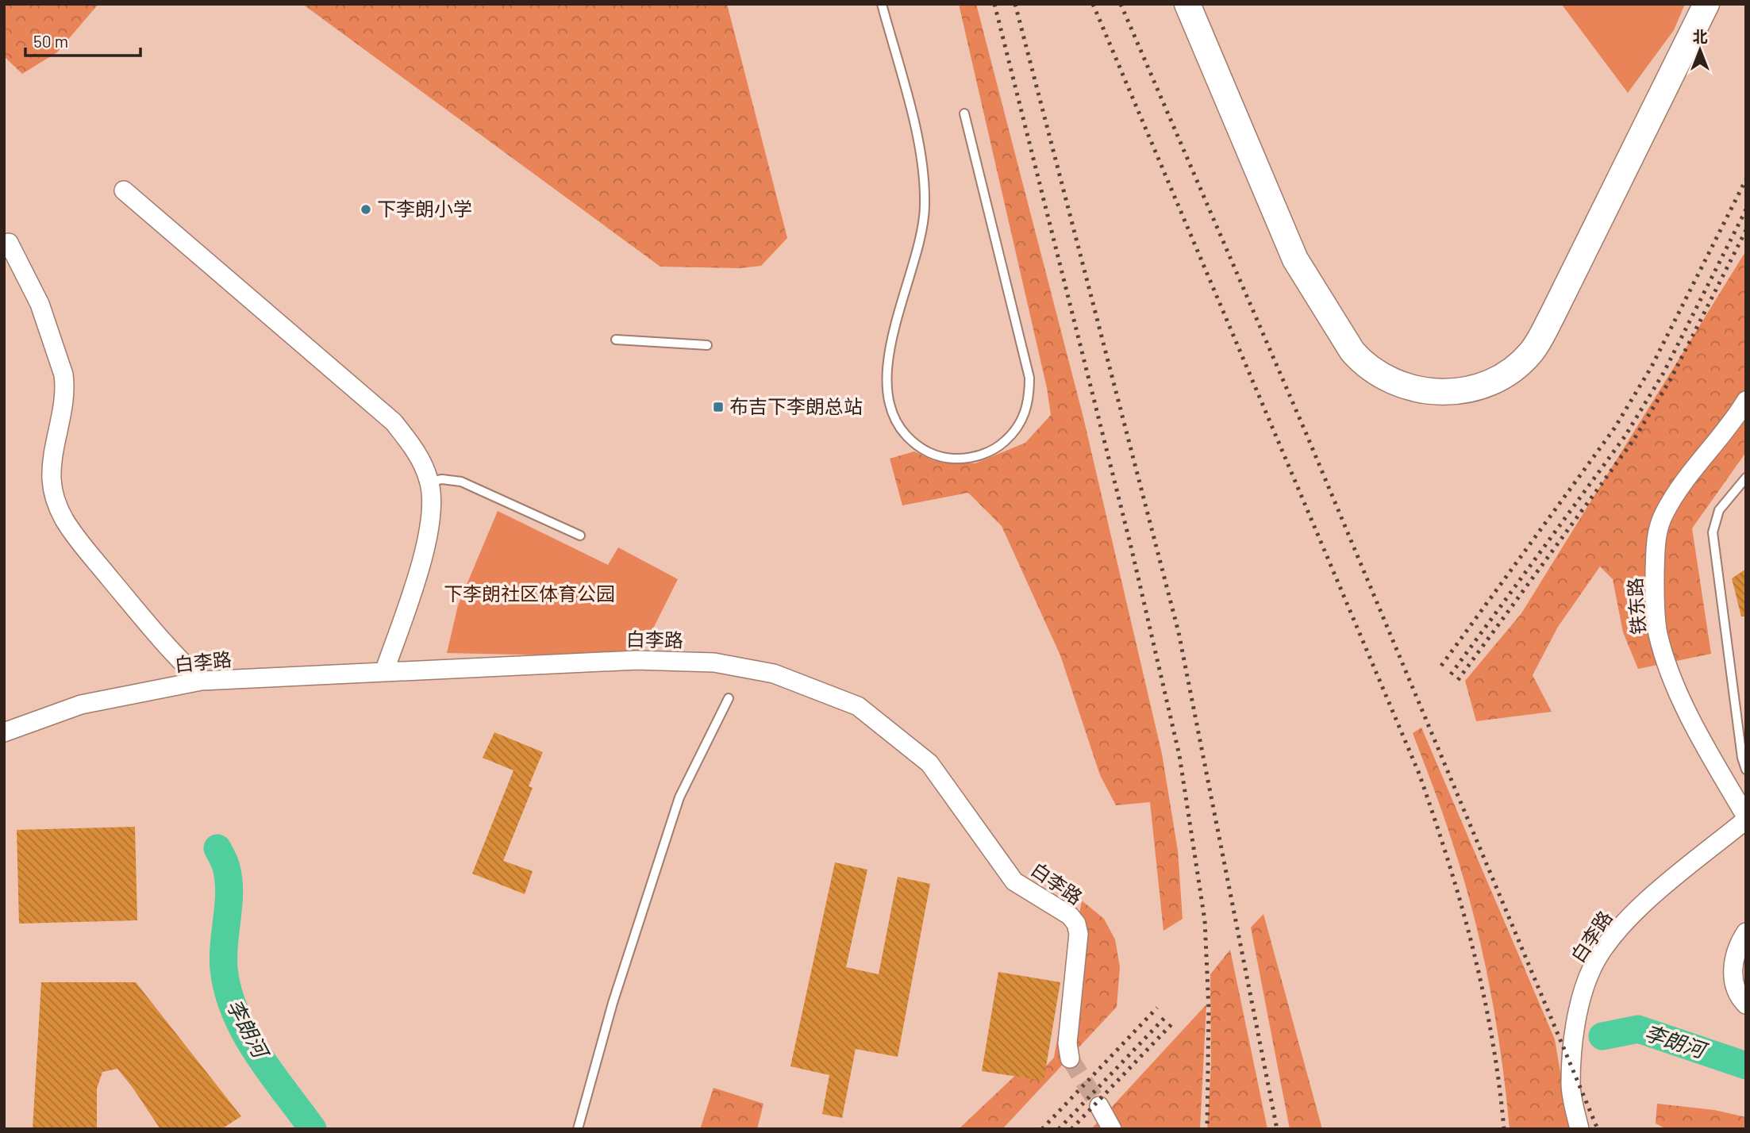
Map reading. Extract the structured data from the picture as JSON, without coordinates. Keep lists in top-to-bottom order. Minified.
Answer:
{"streets":{"street":["铁东路","白李路"]},"crossings":[["铁东路","白李路"]],"water":["李朗河"],"parks":["下李朗社区体育公园"],"places":{"other":["下李朗小学"],"transit":["布吉下李朗总站"]},"scale_bar":"50 m","north":"top"}
